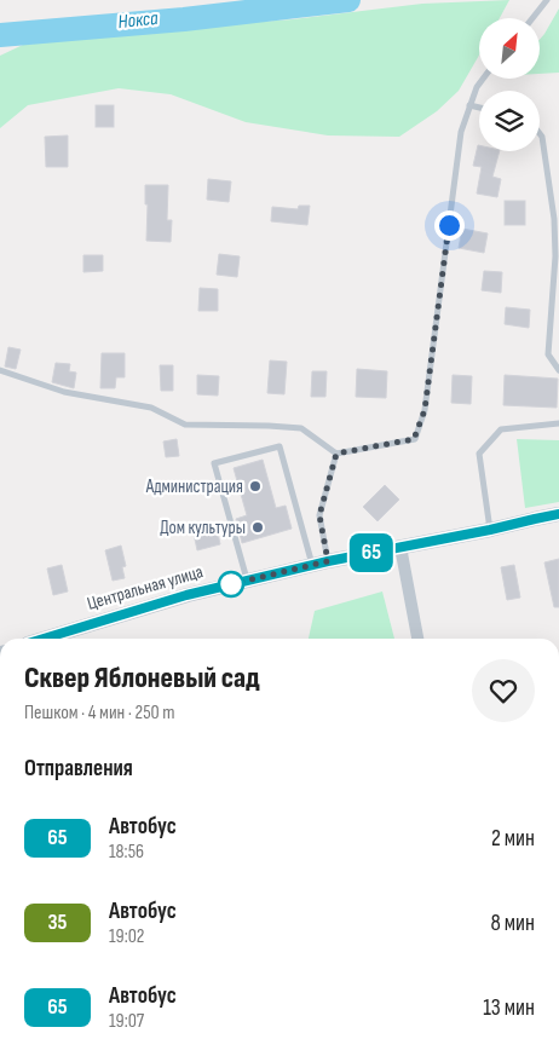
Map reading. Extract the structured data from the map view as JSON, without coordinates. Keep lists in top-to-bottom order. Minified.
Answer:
{"streets":{"street":["Центральная улица"]},"water":["Нокса"],"places":["Администрация","Дом культуры"],"lines":["bus line 65"],"north":"top right","page":{"on_map":"65","heading":[["Сквер Яблоневый сад","Пешком · 4 мин · 250 m"],"Отправления"],"list":[{"mark":"65","name":"Автобус","note":"18:56","value":"2 мин"},{"mark":"35","name":"Автобус","note":"19:02","value":"8 мин"},{"mark":"65","name":"Автобус","note":"19:07","value":"13 мин"}]}}
